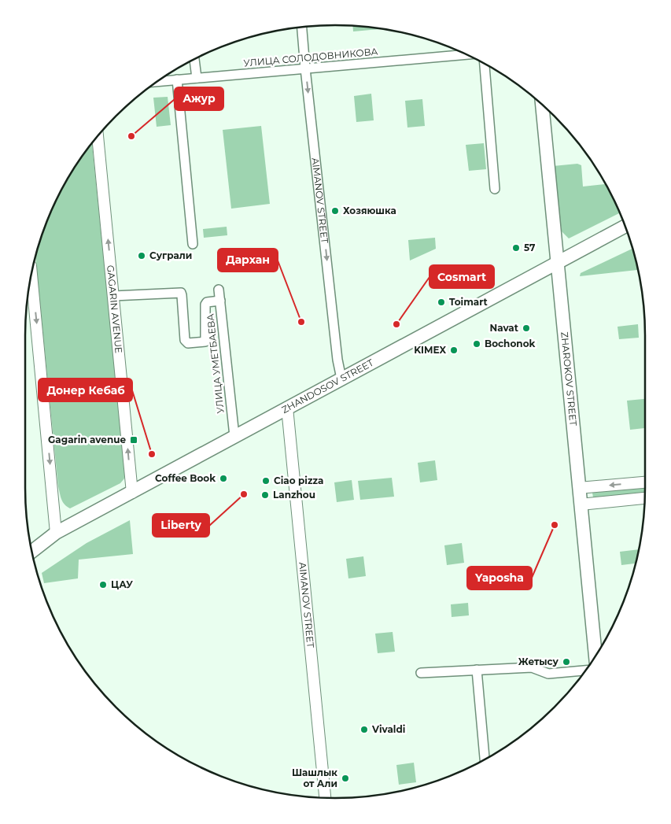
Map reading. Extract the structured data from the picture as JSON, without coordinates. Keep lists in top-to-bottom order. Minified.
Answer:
{"streets":{"main road":["ZHAROKOV STREET","ZHANDOSOV STREET"],"street":["УЛИЦА СОЛОДОВНИКОВА","AIMANOV STREET","GAGARIN AVENUE","УЛИЦА УМЕТБАЕВА"]},"crossings":[["УЛИЦА СОЛОДОВНИКОВА","AIMANOV STREET"],["AIMANOV STREET","ZHANDOSOV STREET"],["GAGARIN AVENUE","ZHANDOSOV STREET"],["УЛИЦА УМЕТБАЕВА","ZHANDOSOV STREET"],["ZHAROKOV STREET","ZHANDOSOV STREET"]],"one_way":["AIMANOV STREET"],"places":{"other":["Ажур","Хозяюшка","57","Суграли","Toimart","Дархан","Cosmart","Navat","Bochonok","KIMEX","Донер Кебаб","Coffee Book","Ciao pizza","Liberty","Lanzhou","Yaposha","ЦАУ","Жетысу","Vivaldi","Шашлык от Али"],"transit":["Gagarin avenue"]}}
